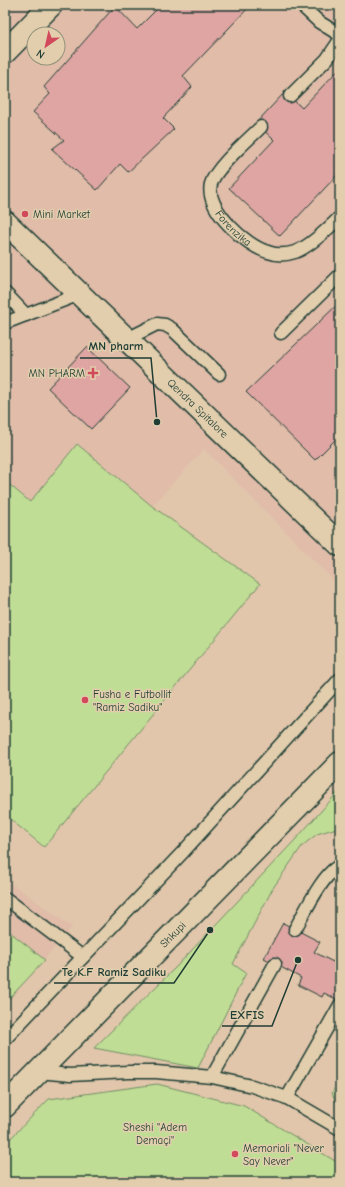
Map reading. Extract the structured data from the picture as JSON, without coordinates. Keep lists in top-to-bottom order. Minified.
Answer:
{"streets":{"street":["Qendra Spitalore","Shkupi"],"lane":["Forenzika"]},"parks":["Sheshi \"Adem Demaçi\""],"places":{"other":["Mini Market","MN pharm","Fusha e Futbollit \"Ramiz Sadiku\"","Te K.F Ramiz Sadiku","EXFIS","Memoriali \"Never Say Never\""],"health":["MN PHARM"]},"north":"bottom left"}
